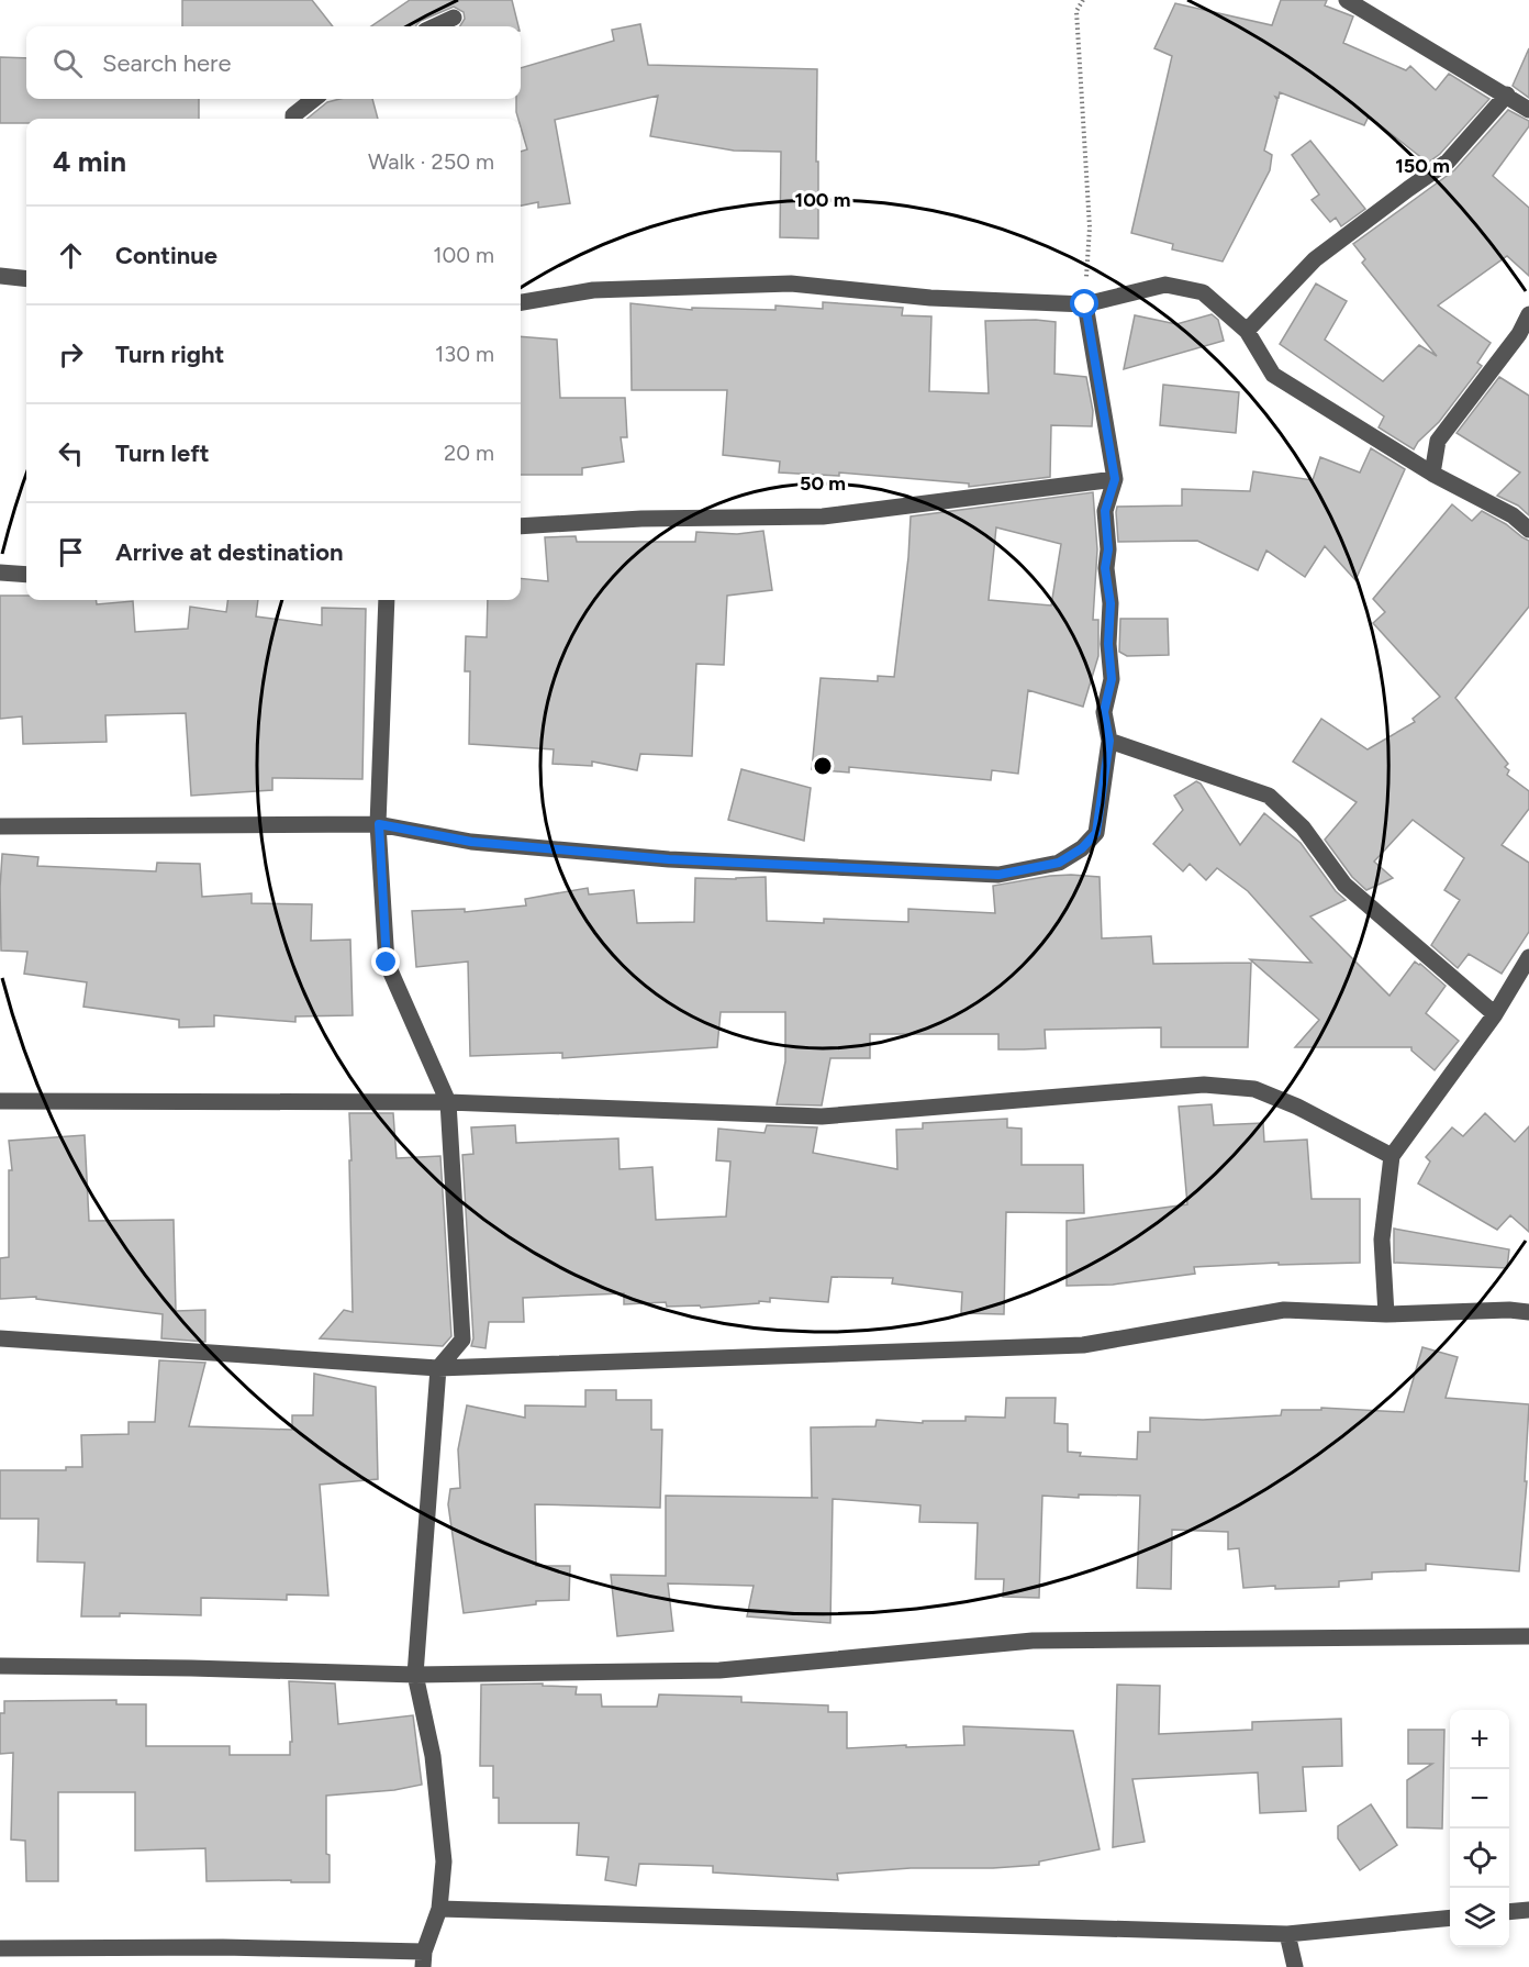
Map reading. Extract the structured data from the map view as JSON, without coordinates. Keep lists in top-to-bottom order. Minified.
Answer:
{"page":{"search":"Search here","heading":["4 min","Walk · 250 m"],"list":[["Continue","100 m"],["Turn right","130 m"],["Turn left","20 m"],"Arrive at destination"],"map_buttons":["+","−"]},"rings":["150 m","100 m","50 m"]}
